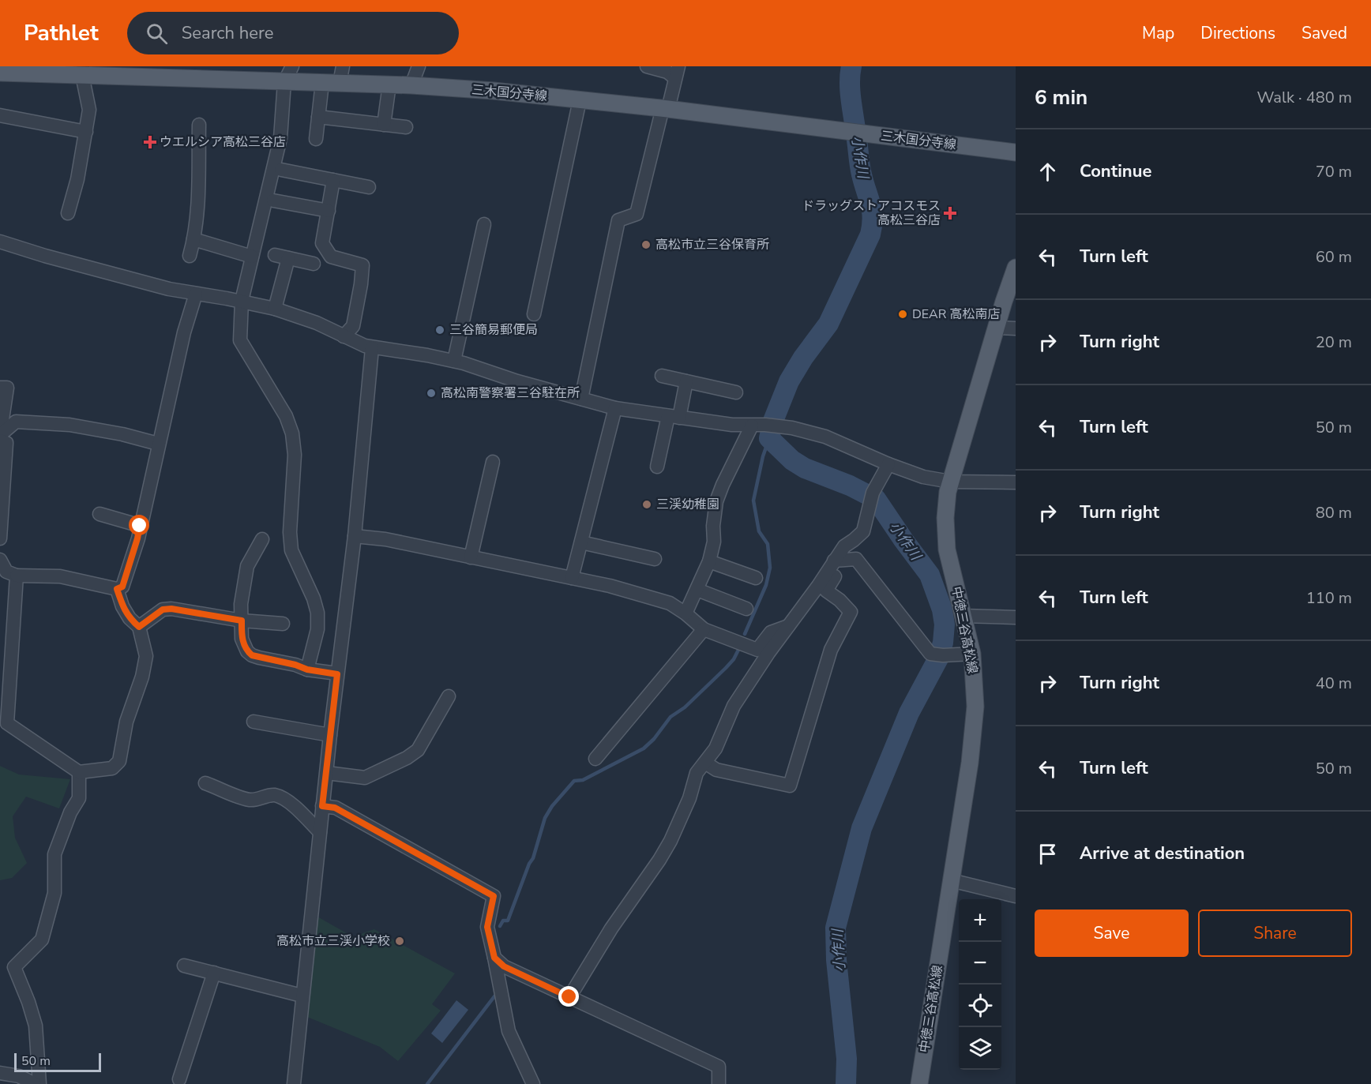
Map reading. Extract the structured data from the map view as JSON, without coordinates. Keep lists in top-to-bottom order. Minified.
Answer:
{"streets":{"main road":["三木国分寺線","中徳三谷高松線"]},"water":["小作川"],"places":{"health":["ウエルシア高松三谷店","ドラッグストアコスモス 高松三谷店"],"other":["高松市立三谷保育所","DEAR 高松南店","三谷簡易郵便局","高松南警察署三谷駐在所","三渓幼稚園","高松市立三渓小学校"]},"scale_bar":"50 m","page":{"header":"Pathlet","search":"Search here","nav":["Map","Directions","Saved"],"heading":["6 min","Walk · 480 m"],"list":[["Continue","70 m"],["Turn left","60 m"],["Turn right","20 m"],["Turn left","50 m"],["Turn right","80 m"],["Turn left","110 m"],["Turn right","40 m"],["Turn left","50 m"],"Arrive at destination"],"buttons":["Save","Share"],"map_buttons":["+","−"],"scale":"50 m"}}
